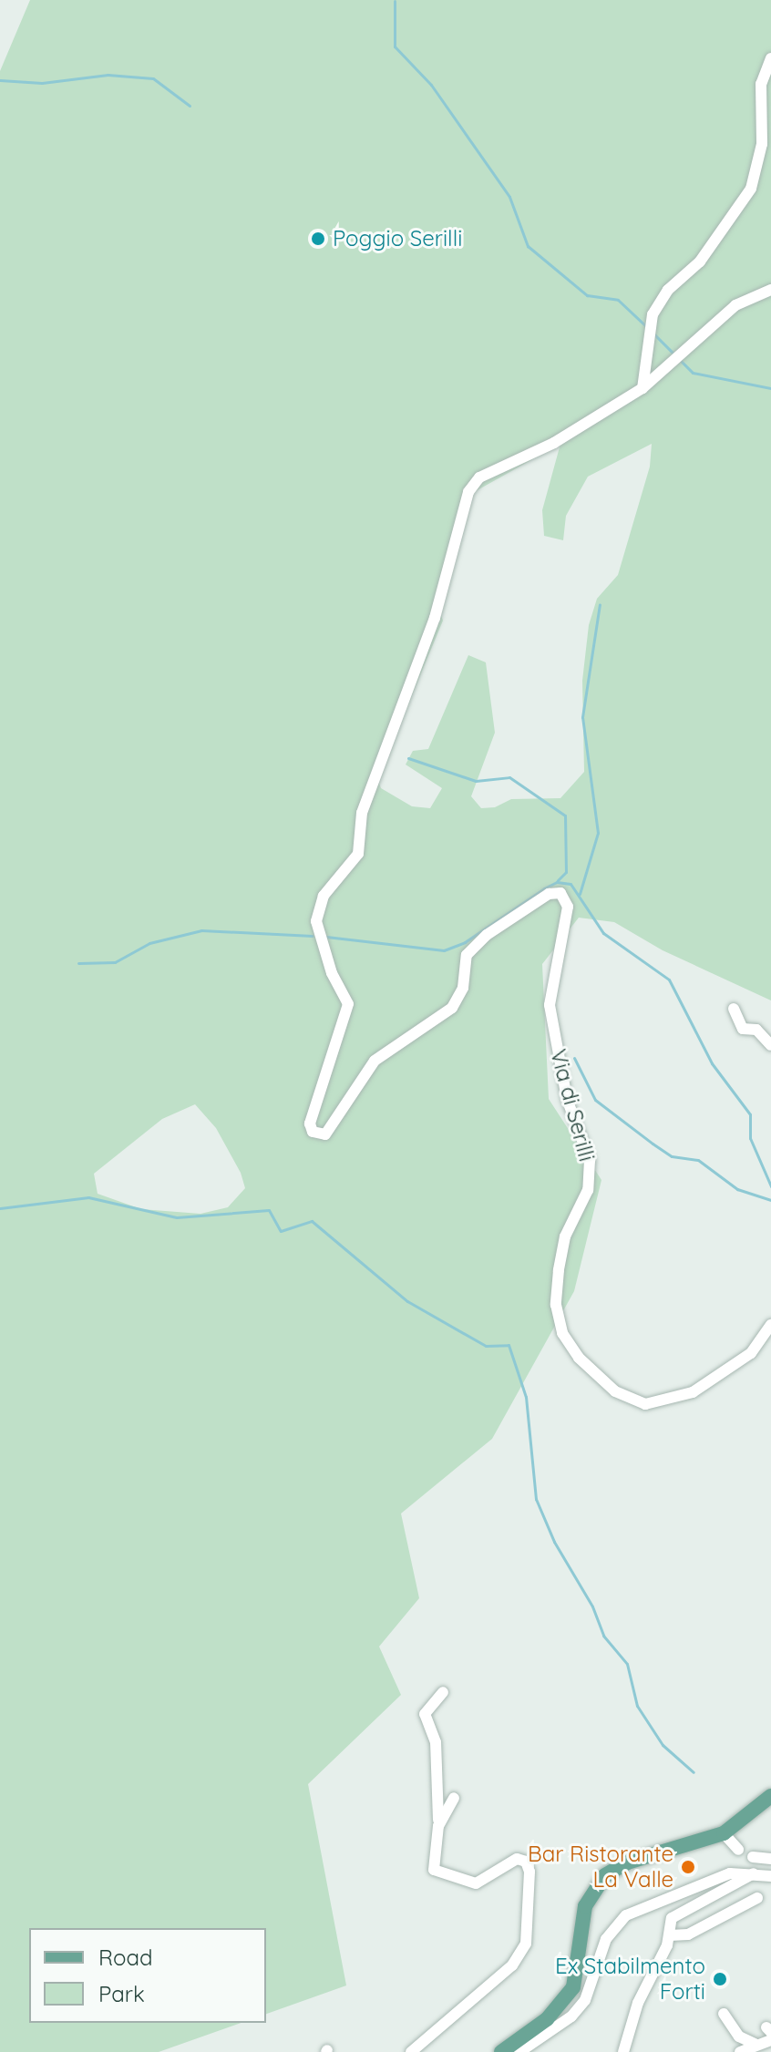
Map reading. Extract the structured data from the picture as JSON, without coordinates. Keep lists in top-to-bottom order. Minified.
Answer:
{"streets":{"street":["Via di Serilli"]},"places":["Poggio Serilli","Bar Ristorante La Valle","Ex Stabilmento Forti"],"legend":["Road","Park"]}
